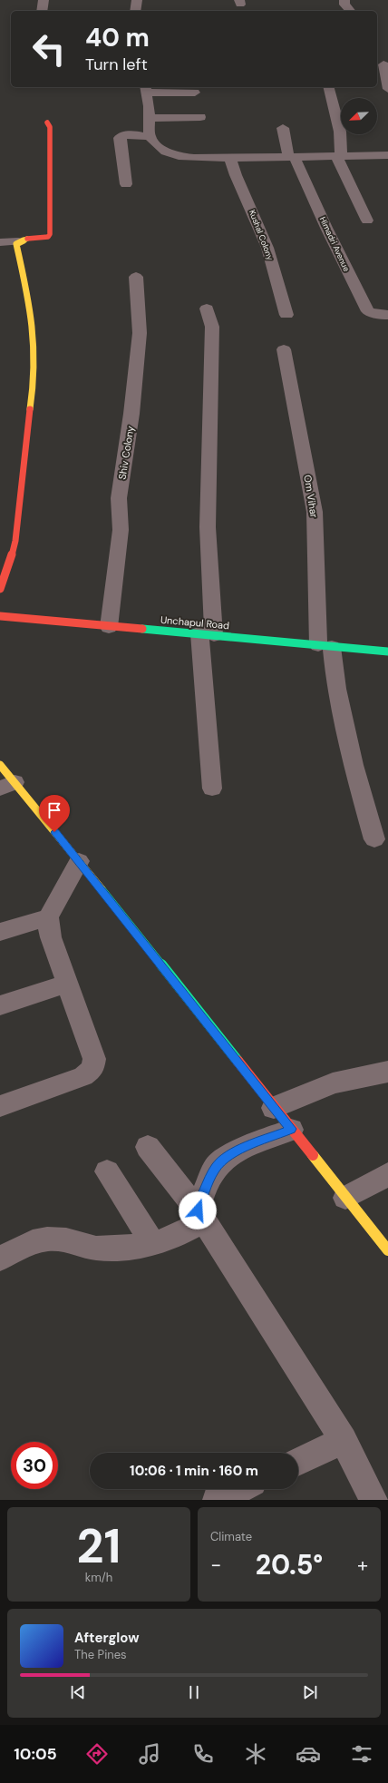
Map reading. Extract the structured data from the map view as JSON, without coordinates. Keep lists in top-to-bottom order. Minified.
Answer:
{"streets":{"street":["Kushal Colony","Himadri Avenue","Shiv Colony","Om Vihar","Unchapul Road"]},"crossings":[["Shiv Colony","Unchapul Road"],["Om Vihar","Unchapul Road"]],"north":"bottom left","page":{"turn":["40 m","Turn left"],"limit":"30","trip":"10:06 · 1 min · 160 m","tile":[["21","km/h"],"Climate"],"heat":["−","20.5°","+"],"song":["Afterglow","The Pines"],"tabs":"10:05"}}
